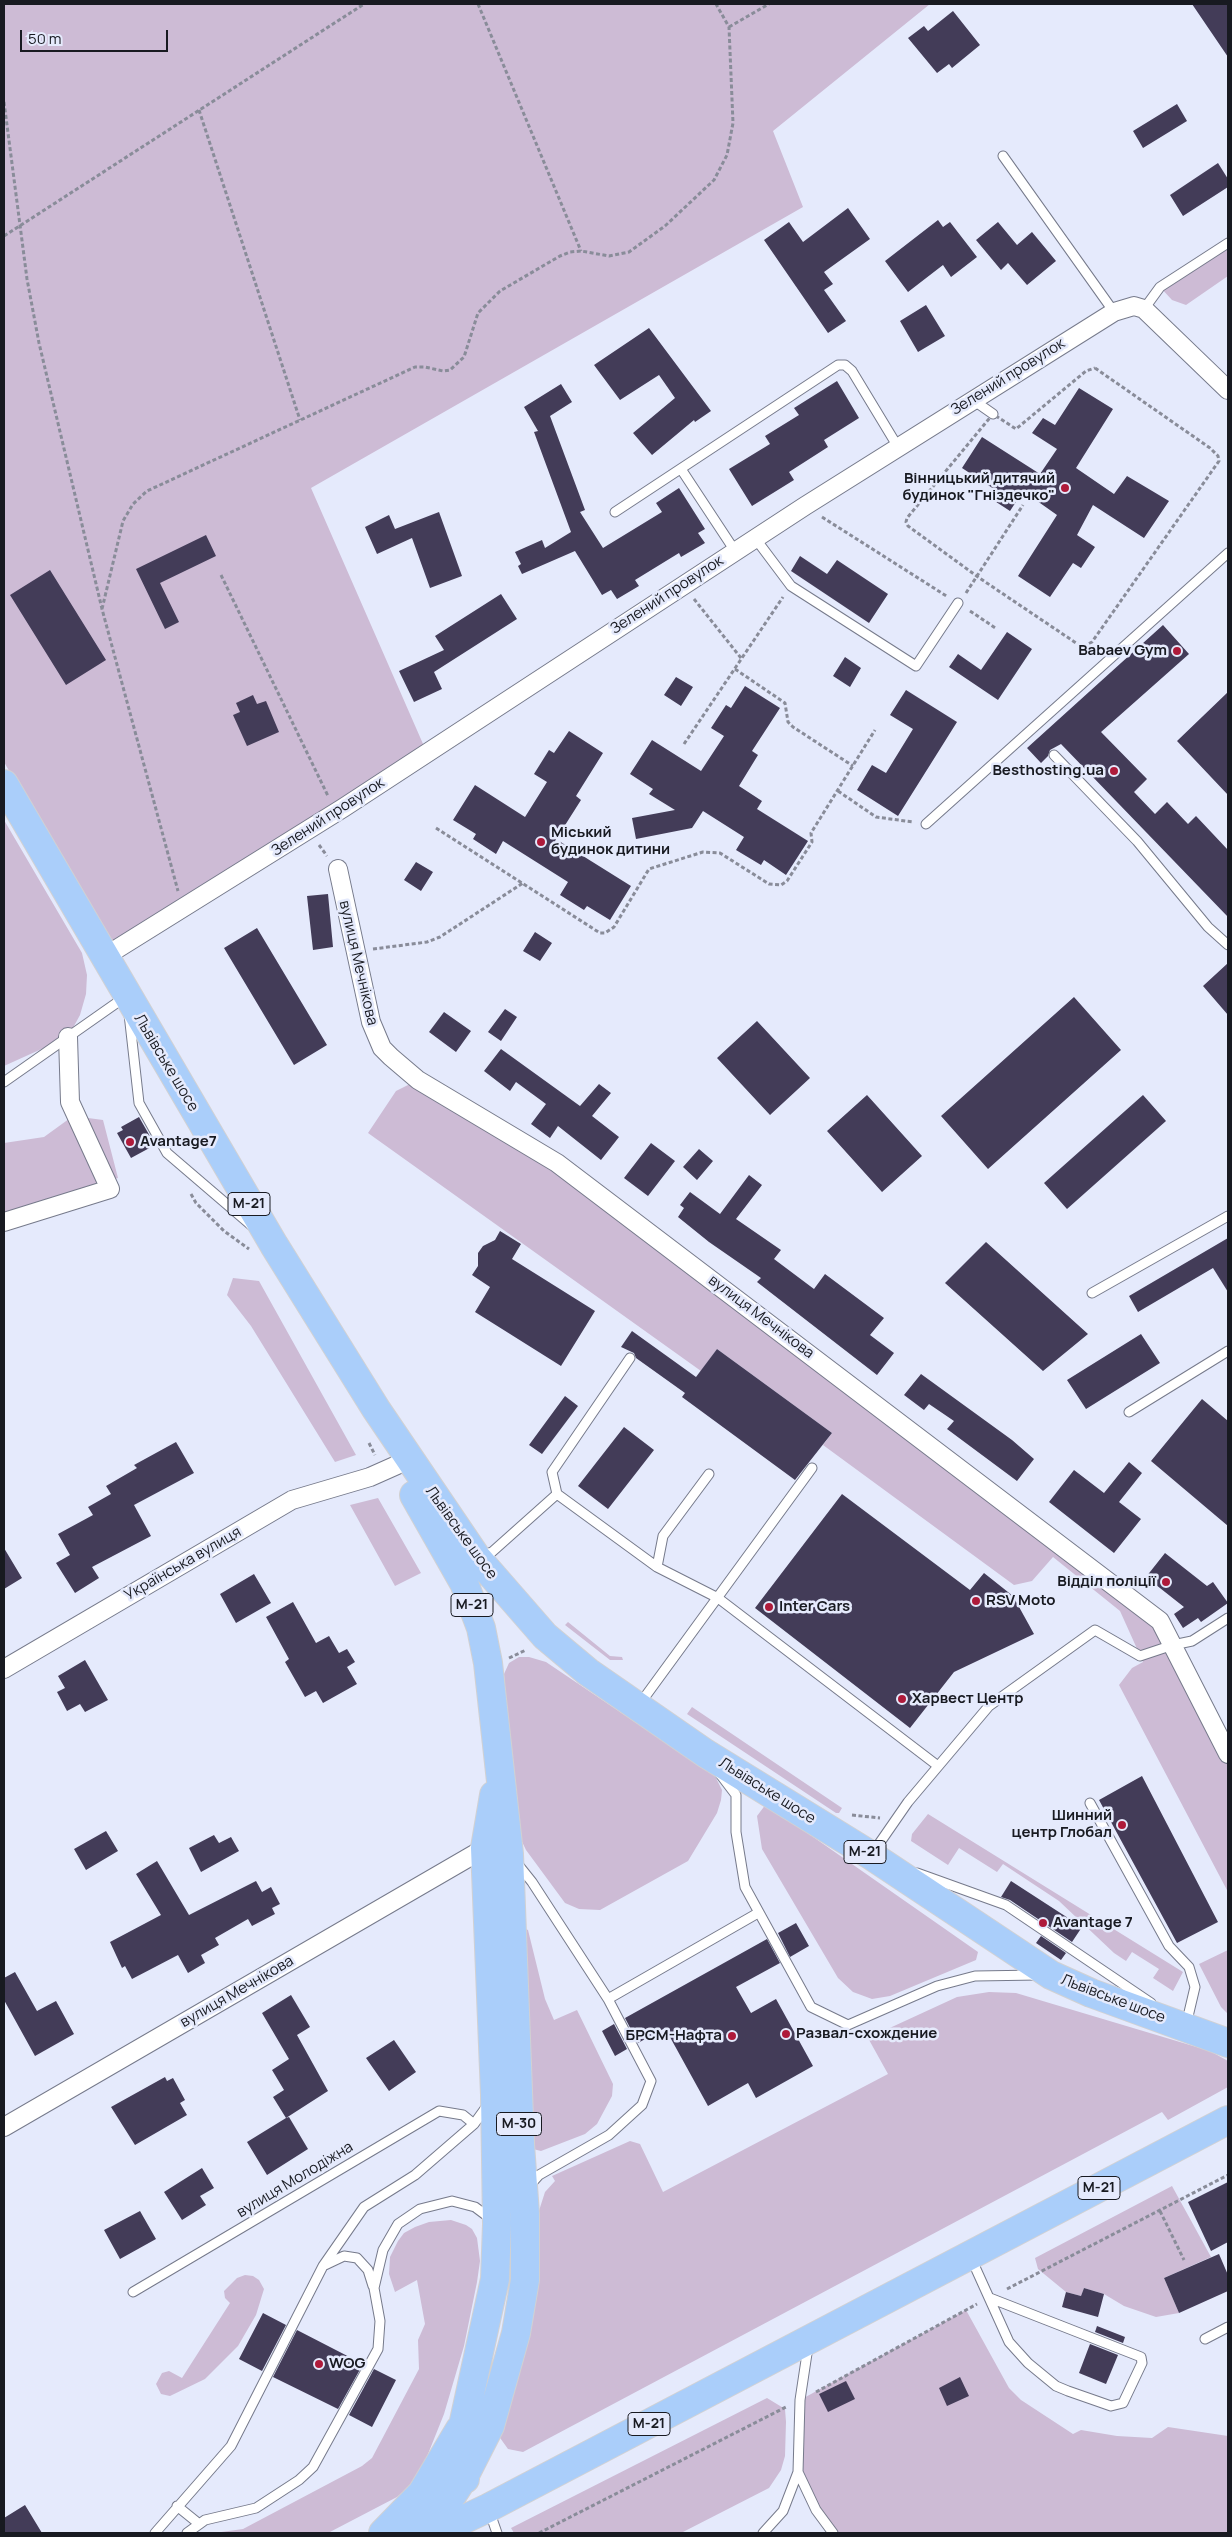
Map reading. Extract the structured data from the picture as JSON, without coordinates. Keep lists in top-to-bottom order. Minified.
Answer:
{"streets":{"highway":["Львівське шосе","М-21","М-30"],"street":["Зелений провулок","вулиця Мечнікова","Українська вулиця"],"lane":["вулиця Молодіжна"]},"crossings":[["Зелений провулок","Львівське шосе"],["вулиця Мечнікова","М-21"],["вулиця Мечнікова","М-30"],["Львівське шосе","М-21"],["М-21","Українська вулиця"],["М-21","М-30"]],"places":["Вінницький дитячий будинок \"Гніздечко\"","Babaev Gym","Besthosting.ua","Міський будинок дитини","Avantage7","Відділ поліції","RSV Moto","Inter Cars","Харвест Центр","Шинний центр Глобал","Avantage 7","Развал-схождение","БРСМ-Нафта","WOG"],"scale_bar":"50 m"}
